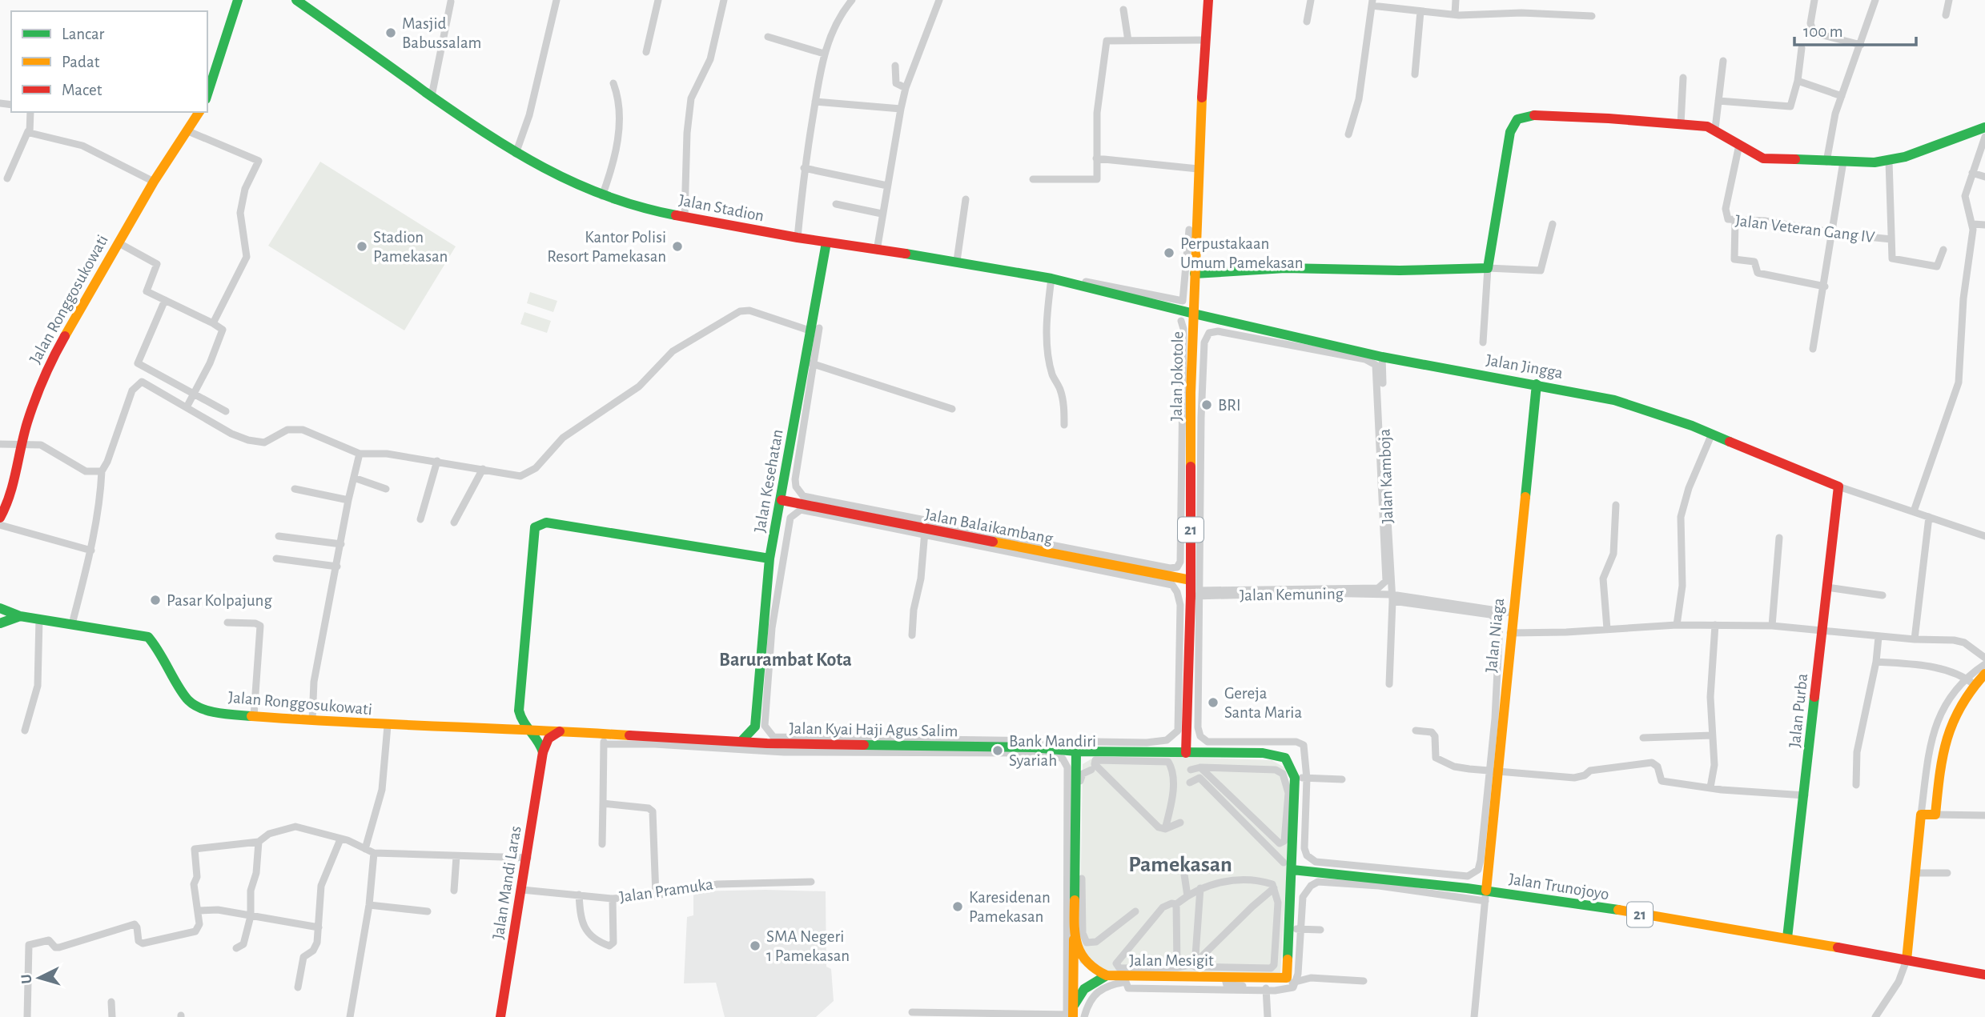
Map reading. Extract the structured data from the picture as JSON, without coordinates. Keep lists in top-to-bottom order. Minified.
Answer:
{"streets":{"main road":["Jalan Stadion","Jalan Ronggosukowati","Jalan Jingga","Jalan Jokotole","Jalan Kesehatan","Jalan Balaikambang","21","Jalan Niaga","Jalan Purba","Jalan Kyai Haji Agus Salim","Jalan Mandi Laras","Jalan Trunojoyo","Jalan Mesigit"],"street":["Jalan Veteran Gang IV","Jalan Kamboja","Jalan Kemuning","Jalan Pramuka"]},"crossings":[["Jalan Stadion","Jalan Jingga"],["Jalan Stadion","Jalan Jokotole"],["Jalan Stadion","Jalan Kesehatan"],["Jalan Ronggosukowati","Jalan Kyai Haji Agus Salim"],["Jalan Jingga","Jalan Jokotole"],["Jalan Jingga","Jalan Kamboja"],["Jalan Jingga","Jalan Niaga"],["Jalan Jingga","Jalan Purba"],["Jalan Jokotole","Jalan Balaikambang"],["Jalan Jokotole","Jalan Kemuning"],["Jalan Jokotole","Jalan Kyai Haji Agus Salim"],["Jalan Kamboja","Jalan Kemuning"],["Jalan Kesehatan","Jalan Balaikambang"],["Jalan Niaga","Jalan Trunojoyo"],["Jalan Purba","Jalan Trunojoyo"],["Jalan Mandi Laras","Jalan Pramuka"]],"districts":["Barurambat Kota","Pamekasan"],"places":["Masjid Babussalam","Stadion Pamekasan","Kantor Polisi Resort Pamekasan","Perpustakaan Umum Pamekasan","BRI","Pasar Kolpajung","Gereja Santa Maria","Bank Mandiri Syariah","Karesidenan Pamekasan","SMA Negeri 1 Pamekasan"],"legend":["Lancar","Padat","Macet"],"scale_bar":"100 m","north":"left"}
